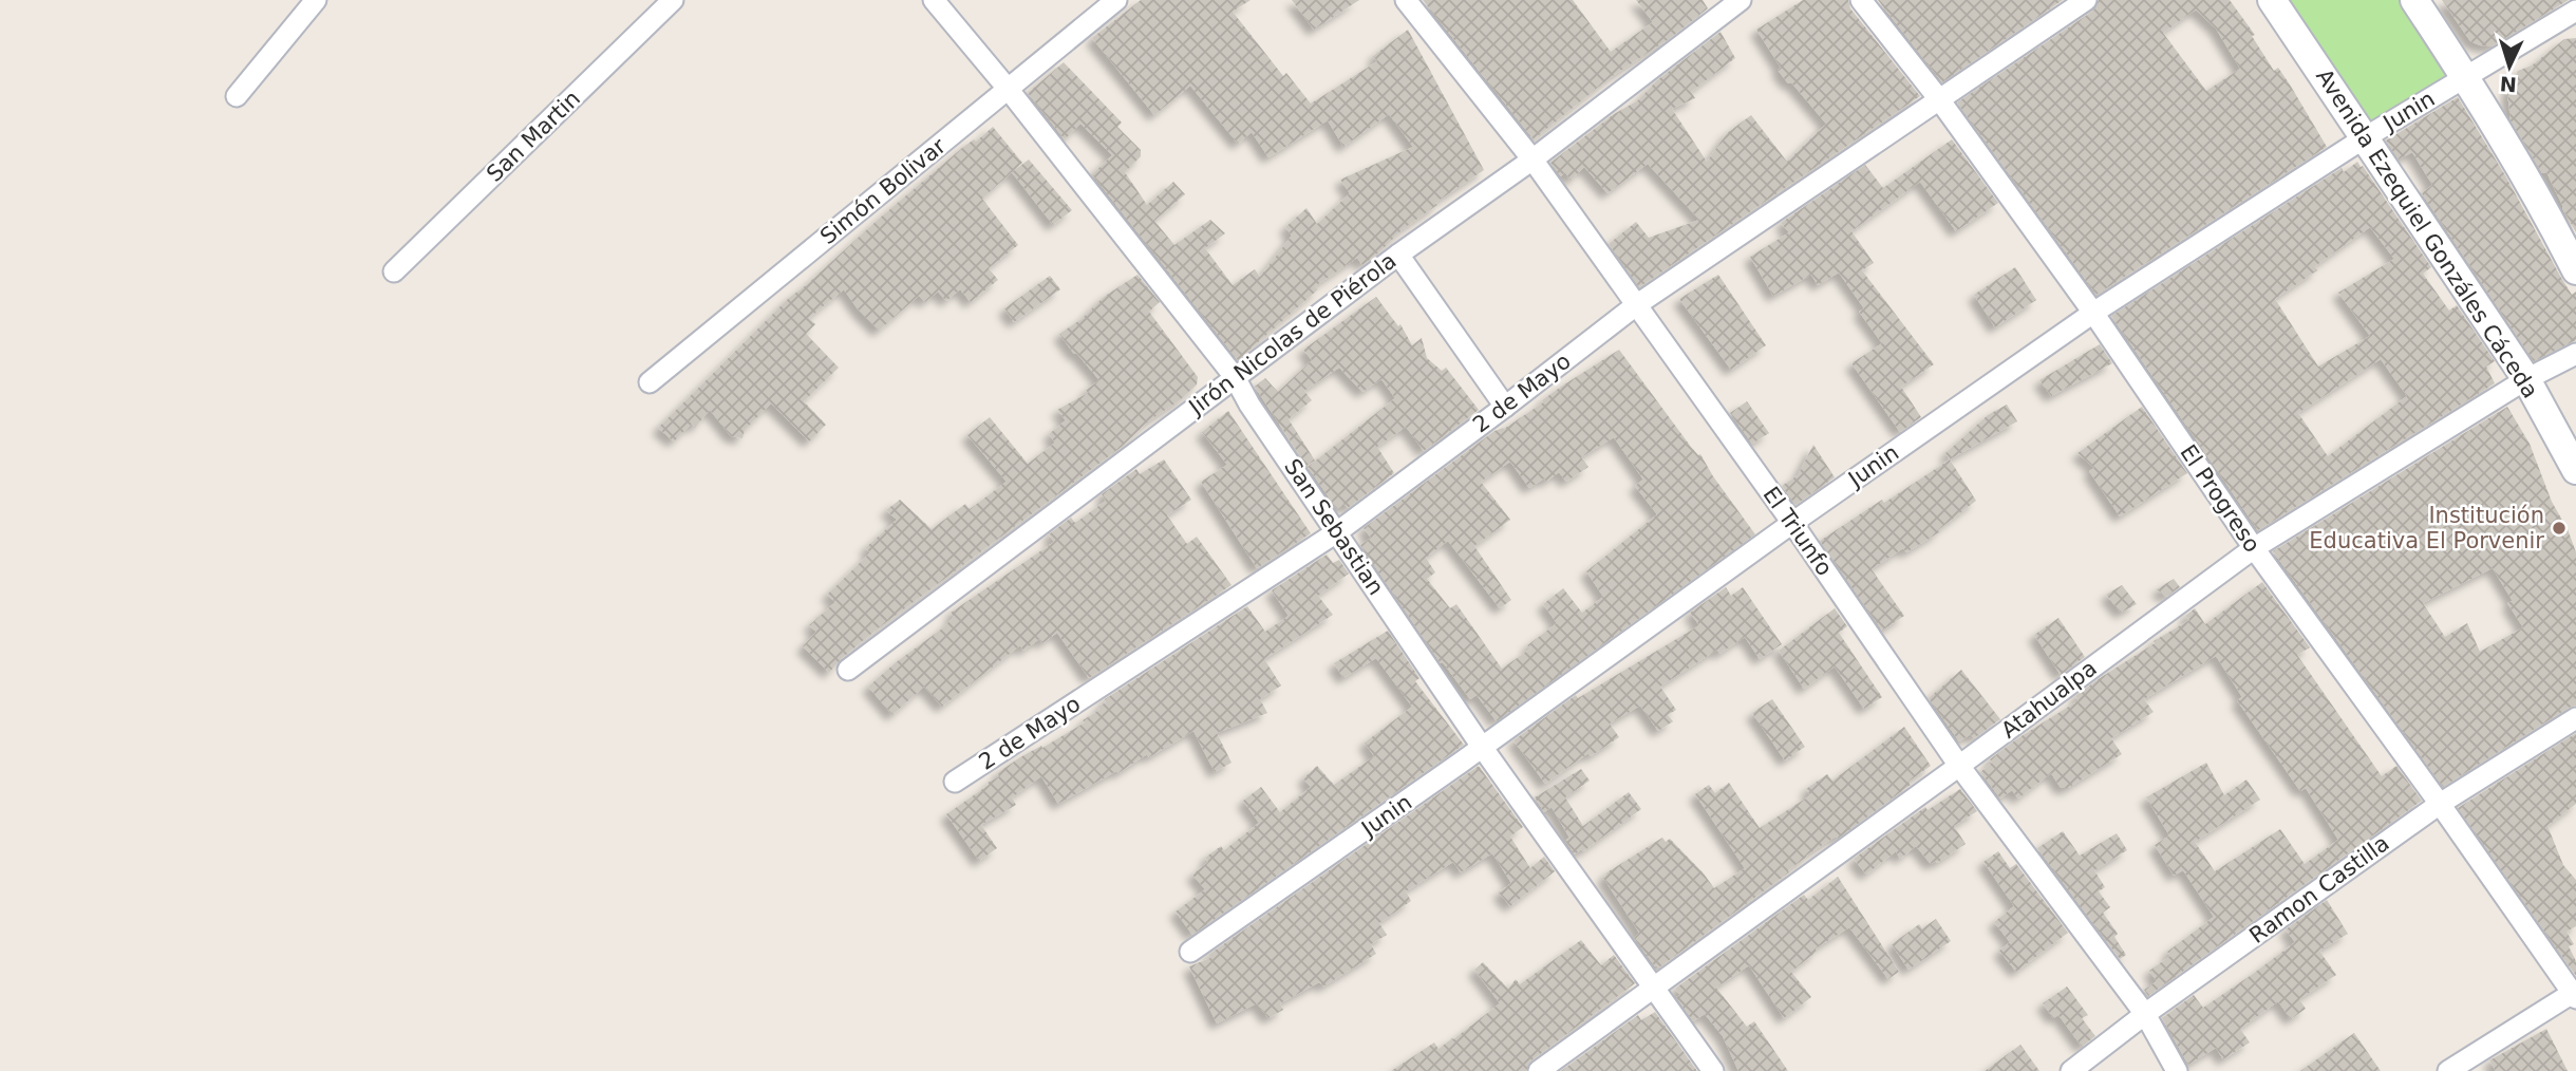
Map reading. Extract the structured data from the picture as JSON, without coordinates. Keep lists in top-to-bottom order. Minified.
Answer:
{"streets":{"main road":["Avenida Ezequiel Gonzáles Cáceda"],"street":["Junin","San Martin","Simón Bolivar","Jirón Nicolas de Piérola","2 de Mayo","El Progreso","San Sebastian","El Triunfo","Atahualpa","Ramon Castilla"]},"crossings":[["Junin","Avenida Ezequiel Gonzáles Cáceda"],["Junin","El Progreso"],["Junin","San Sebastian"],["Junin","El Triunfo"],["Simón Bolivar","San Sebastian"],["Avenida Ezequiel Gonzáles Cáceda","Atahualpa"],["Jirón Nicolas de Piérola","San Sebastian"],["Jirón Nicolas de Piérola","El Triunfo"],["2 de Mayo","El Progreso"],["2 de Mayo","San Sebastian"],["2 de Mayo","El Triunfo"],["El Progreso","Atahualpa"],["El Progreso","Ramon Castilla"],["San Sebastian","Atahualpa"],["El Triunfo","Atahualpa"],["El Triunfo","Ramon Castilla"]],"places":["Institución Educativa El Porvenir"],"north":"bottom"}
